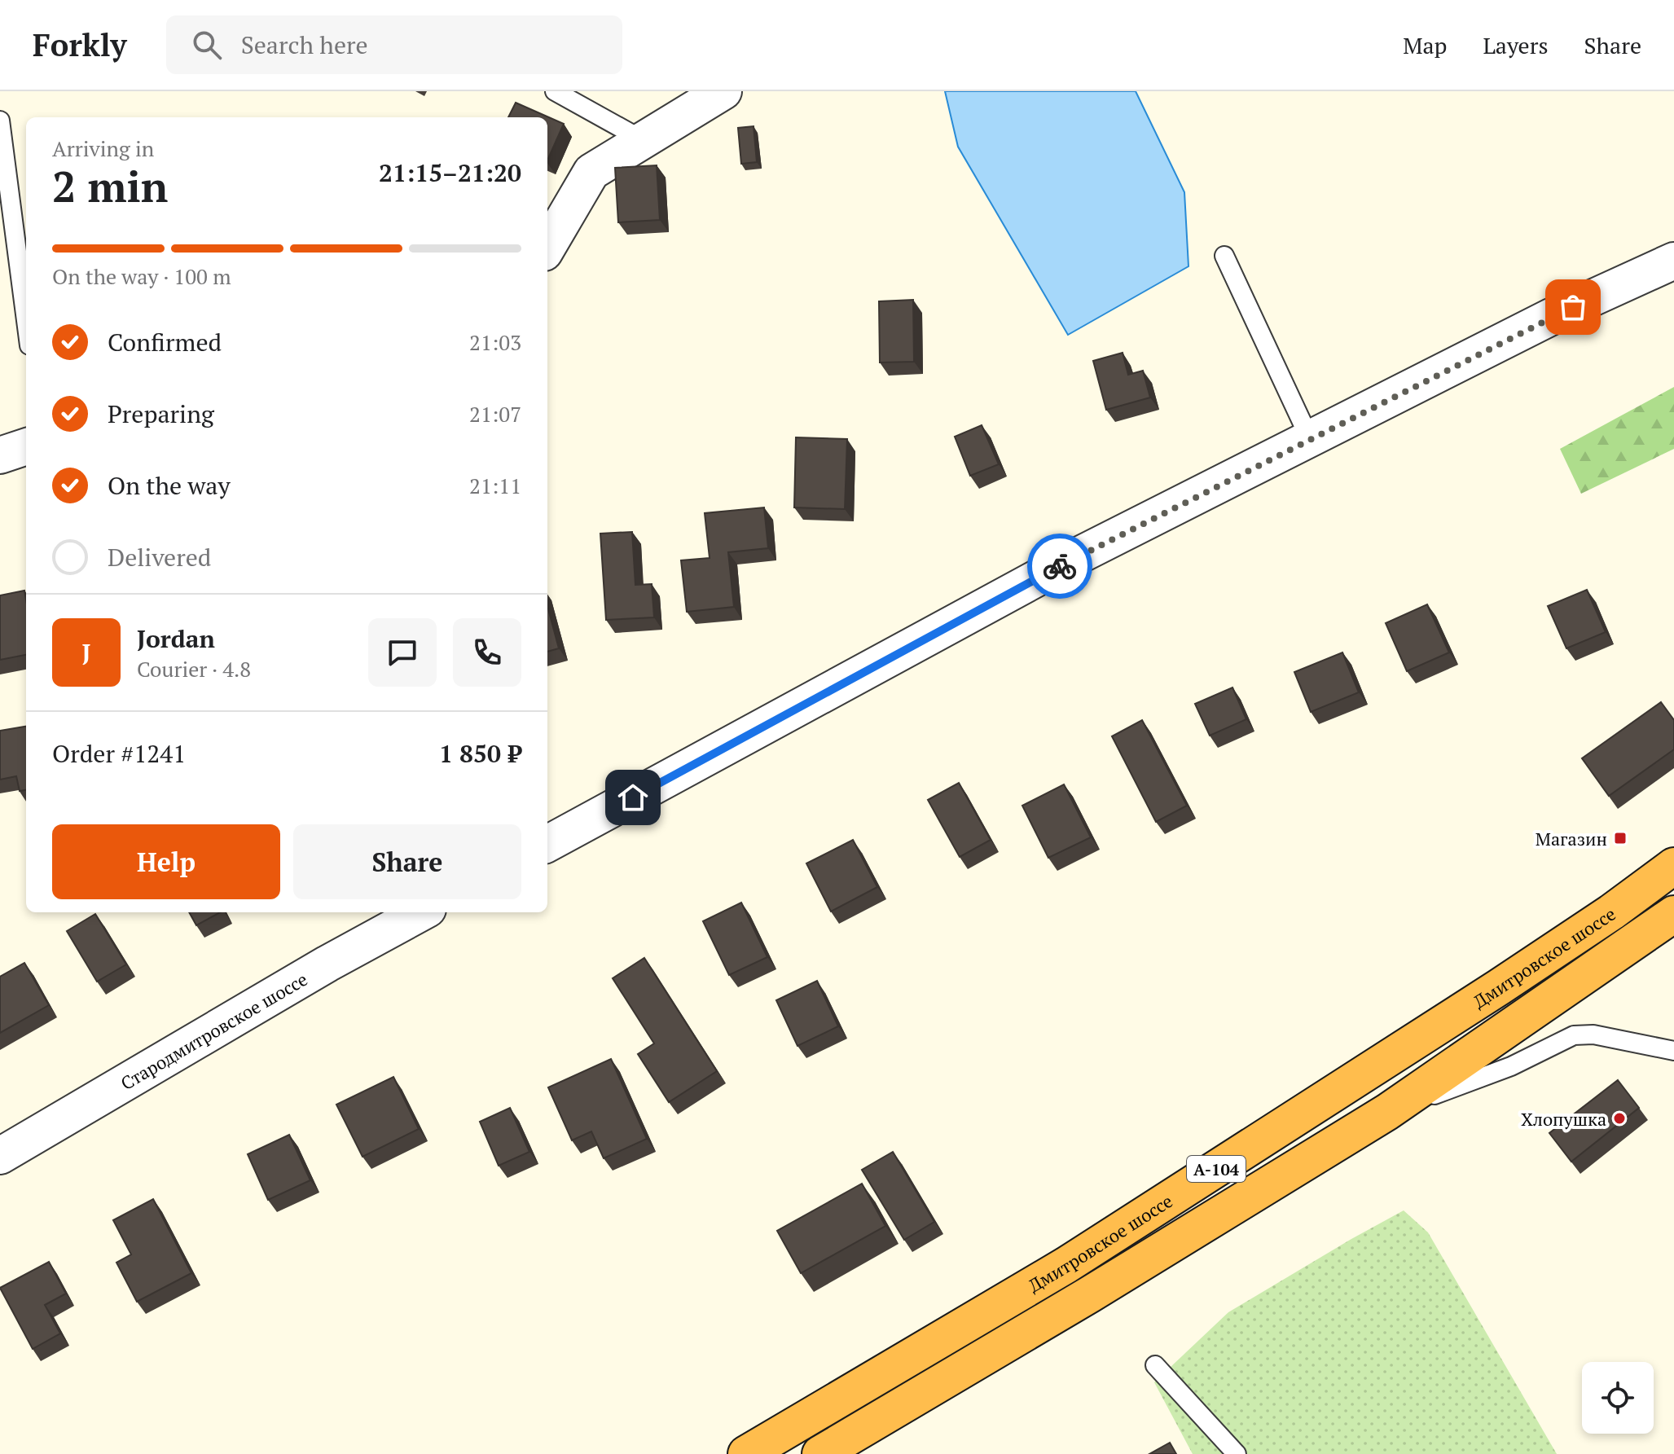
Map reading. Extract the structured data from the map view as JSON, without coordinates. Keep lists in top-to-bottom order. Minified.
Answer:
{"streets":{"highway":["Дмитровское шоссе","А-104"],"street":["Стародмитровское шоссе"]},"places":{"transit":["Магазин"],"other":["Хлопушка"]},"page":{"header":"Forkly","search":"Search here","nav":["Map","Layers","Share"],"heading":["2 min","Arriving in","21:15–21:20"],"panel":["Jordan","Courier · 4.8","Order #1241","1 850 ₽"],"bar":"On the way · 100 m","list":[["Confirmed","21:03"],["Preparing","21:07"],["On the way","21:11"],"Delivered"],"round":"J","buttons":["Help","Share"]}}
